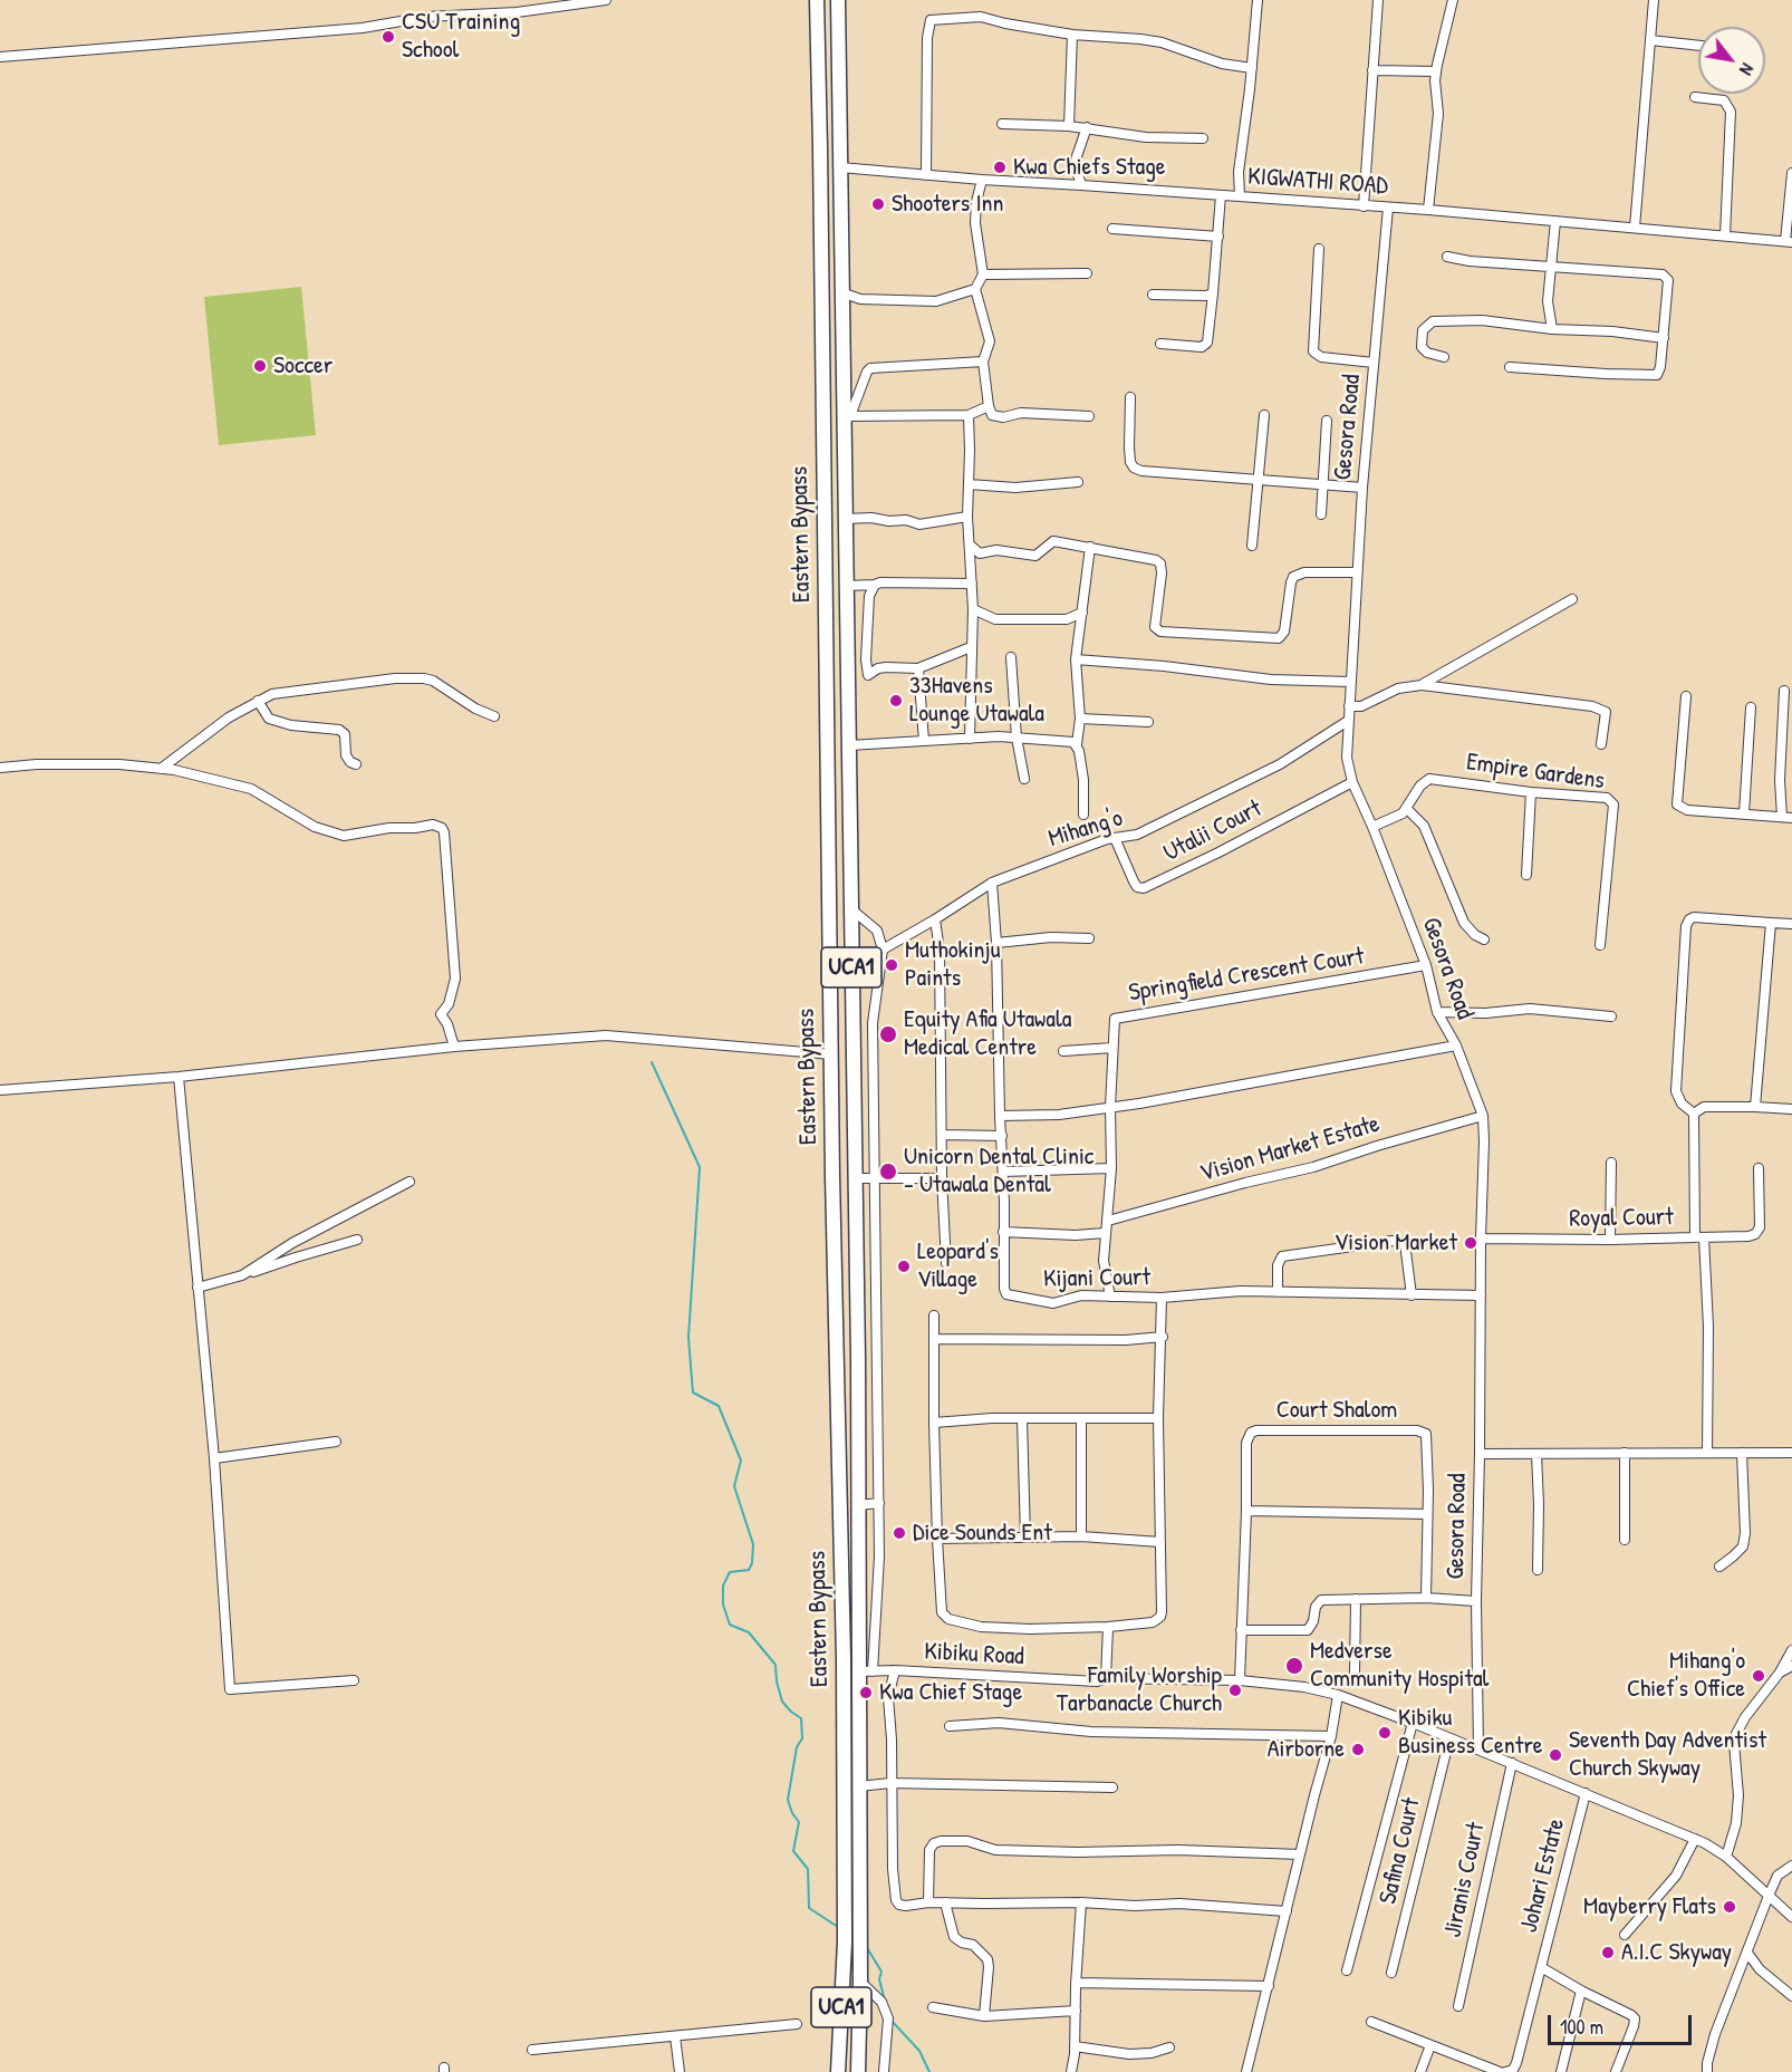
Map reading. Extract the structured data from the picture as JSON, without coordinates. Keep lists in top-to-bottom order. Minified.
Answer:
{"streets":{"main road":["Eastern Bypass","UCA1"],"street":["KIGWATHI ROAD","Gesora Road","Empire Gardens","Mihang'o","Utalii Court","Springfield Crescent Court","Vision Market Estate","Royal Court","Kijani Court","Court Shalom","Kibiku Road","Safina Court","Johari Estate","Jiranis Court"]},"crossings":[["KIGWATHI ROAD","Gesora Road"],["KIGWATHI ROAD","Eastern Bypass"],["Gesora Road","Mihang'o"],["Gesora Road","Utalii Court"],["Gesora Road","Springfield Crescent Court"],["Gesora Road","Vision Market Estate"],["Gesora Road","Royal Court"],["Gesora Road","Kijani Court"],["Gesora Road","Kibiku Road"],["Eastern Bypass","Mihang'o"],["Eastern Bypass","Kibiku Road"],["Mihang'o","Utalii Court"],["Mihang'o","Kijani Court"],["Springfield Crescent Court","Vision Market Estate"],["Springfield Crescent Court","Kijani Court"],["Court Shalom","Kibiku Road"],["Kibiku Road","Safina Court"],["Kibiku Road","Johari Estate"],["Kibiku Road","Jiranis Court"]],"places":["CSU Training School","Kwa Chiefs Stage","Shooters Inn","Soccer","33Havens Lounge Utawala","Muthokinju Paints","Equity Afia Utawala Medical Centre","Unicorn Dental Clinic - Utawala Dental","Vision Market","Leopard's Village","Dice Sounds Ent","Medverse Community Hospital","Mihang'o Chief's Office","Family Worship Tarbanacle Church","Kwa Chief Stage","Kibiku Business Centre","Airborne","Seventh Day Adventist Church Skyway","Mayberry Flats","A.I.C Skyway"],"scale_bar":"100 m","north":"bottom right"}
